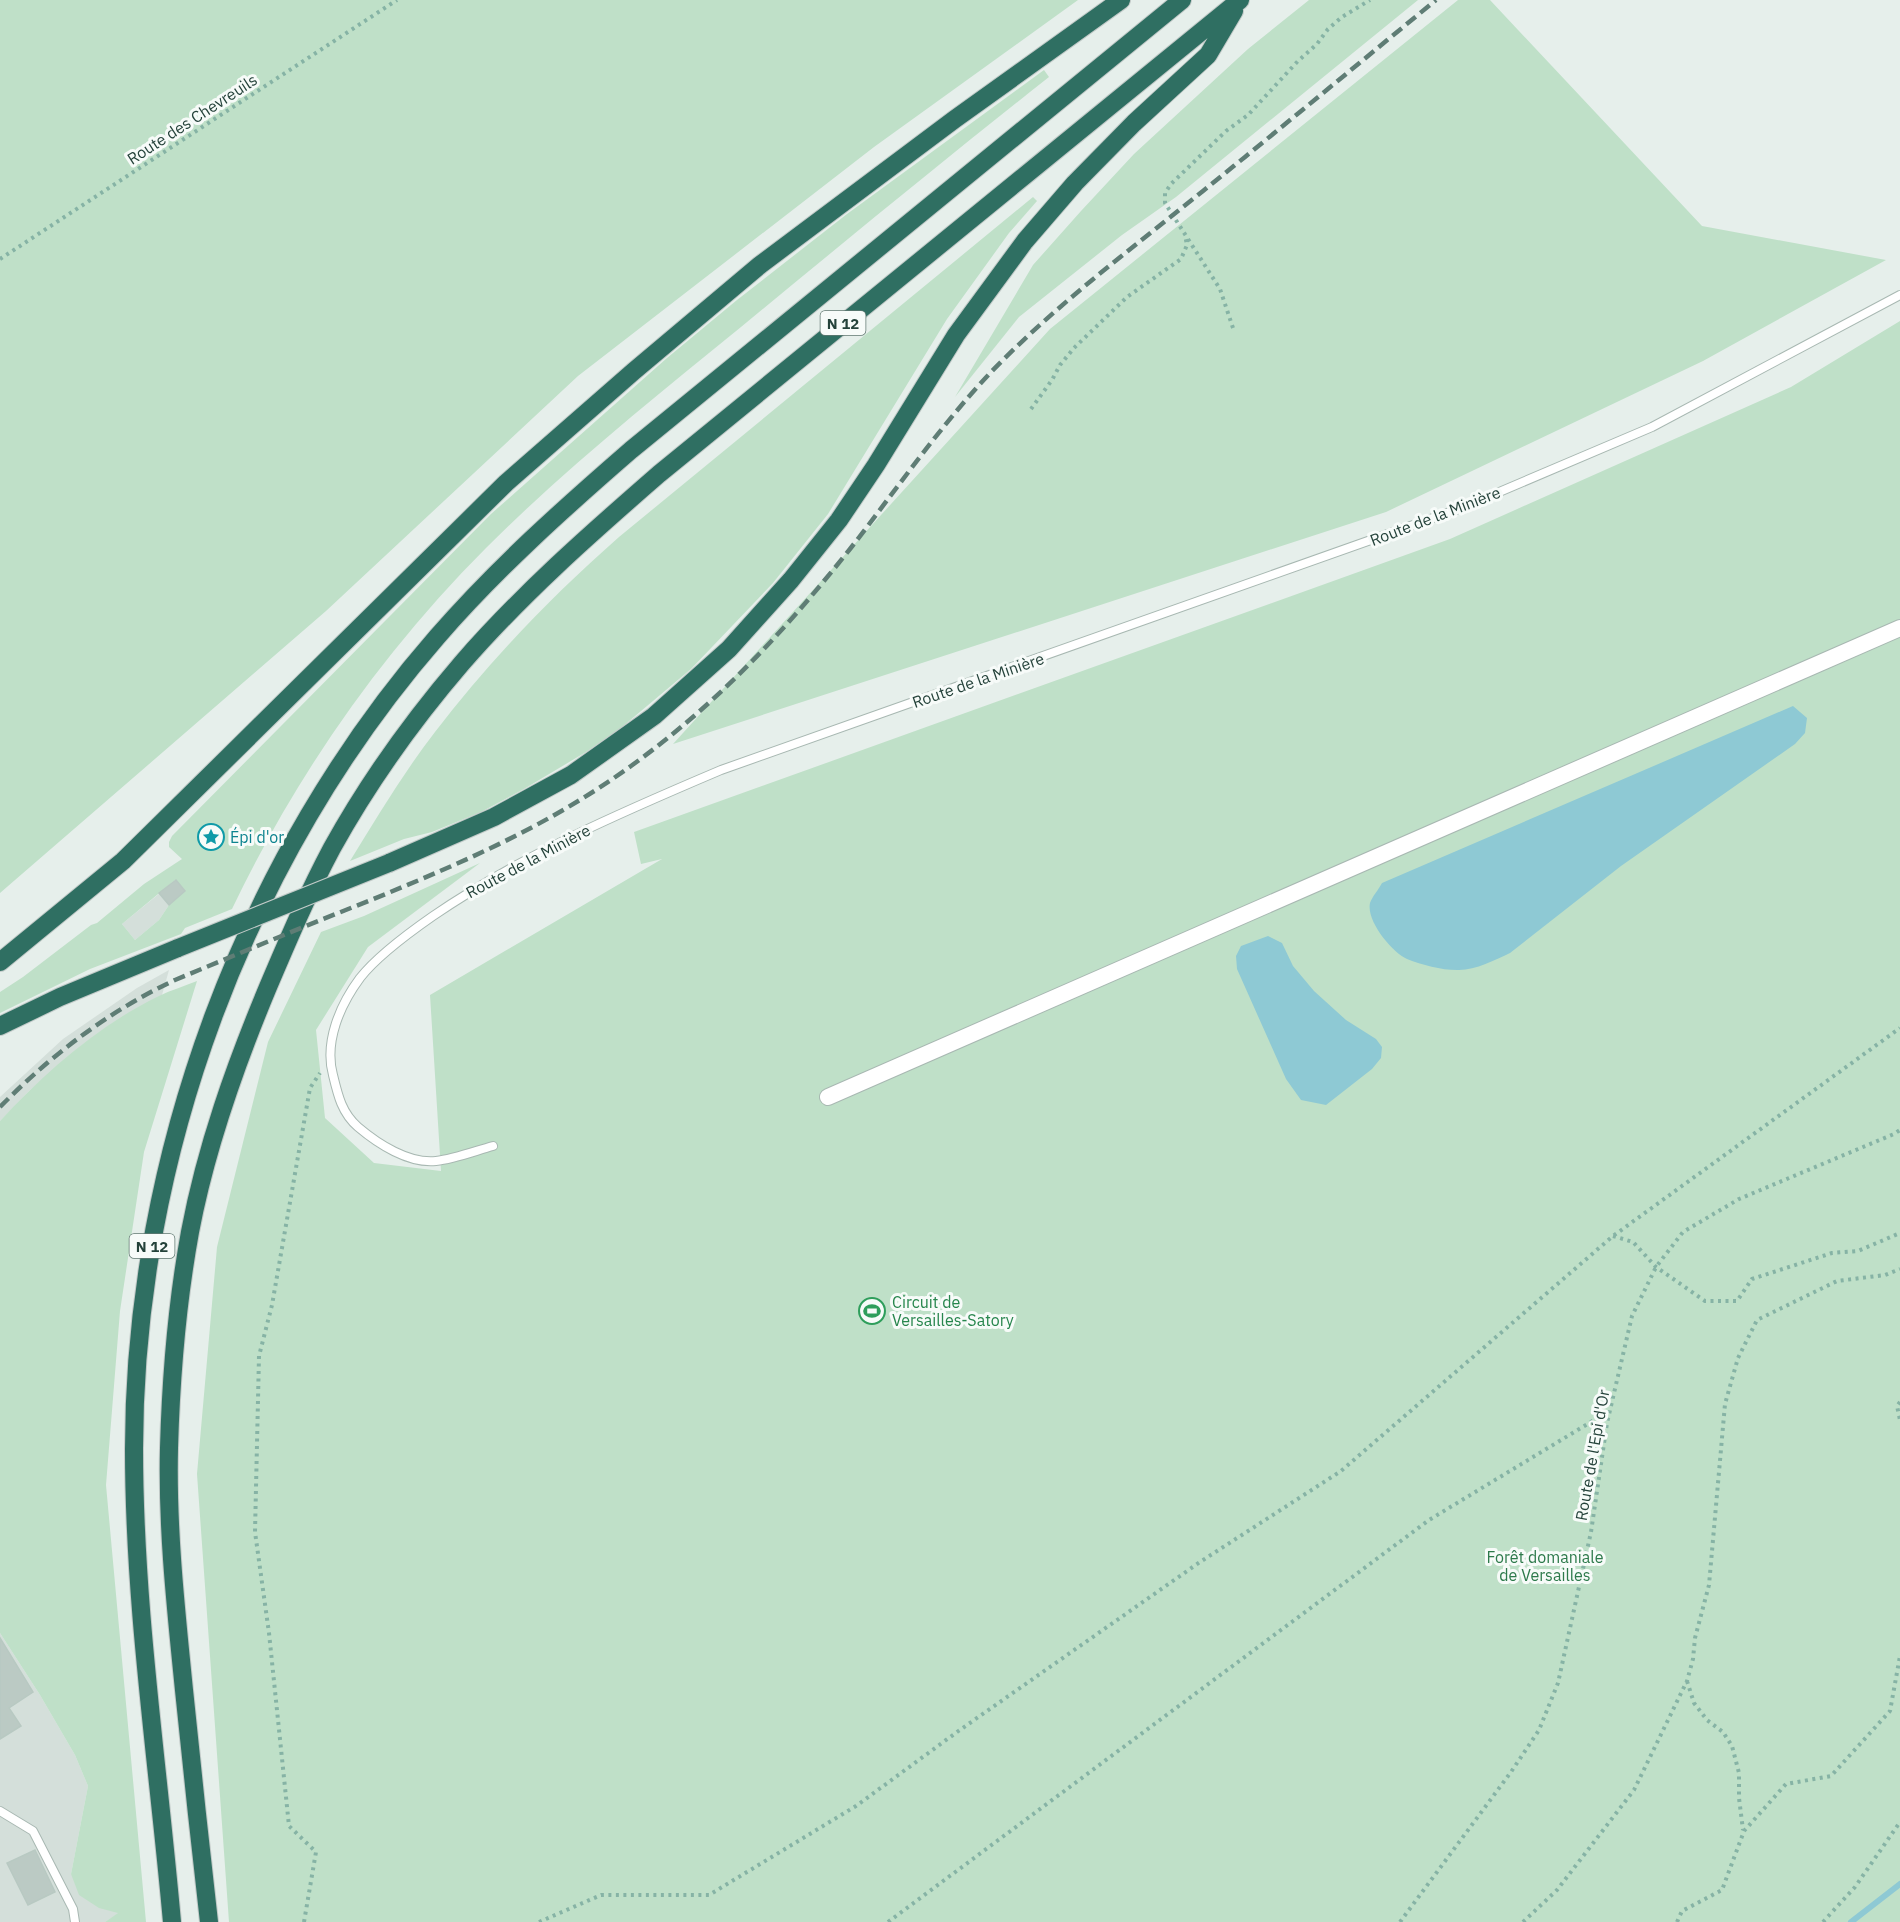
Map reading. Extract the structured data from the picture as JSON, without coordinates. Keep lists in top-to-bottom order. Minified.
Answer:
{"streets":{"highway":["N 12"],"lane":["Route de la Minière"],"path":["Route des Chevreuils","Route de l'Epi d'Or"]},"parks":["Forêt domaniale de Versailles"],"places":{"place":["Épi d'or"],"sports":["Circuit de Versailles-Satory"]}}
